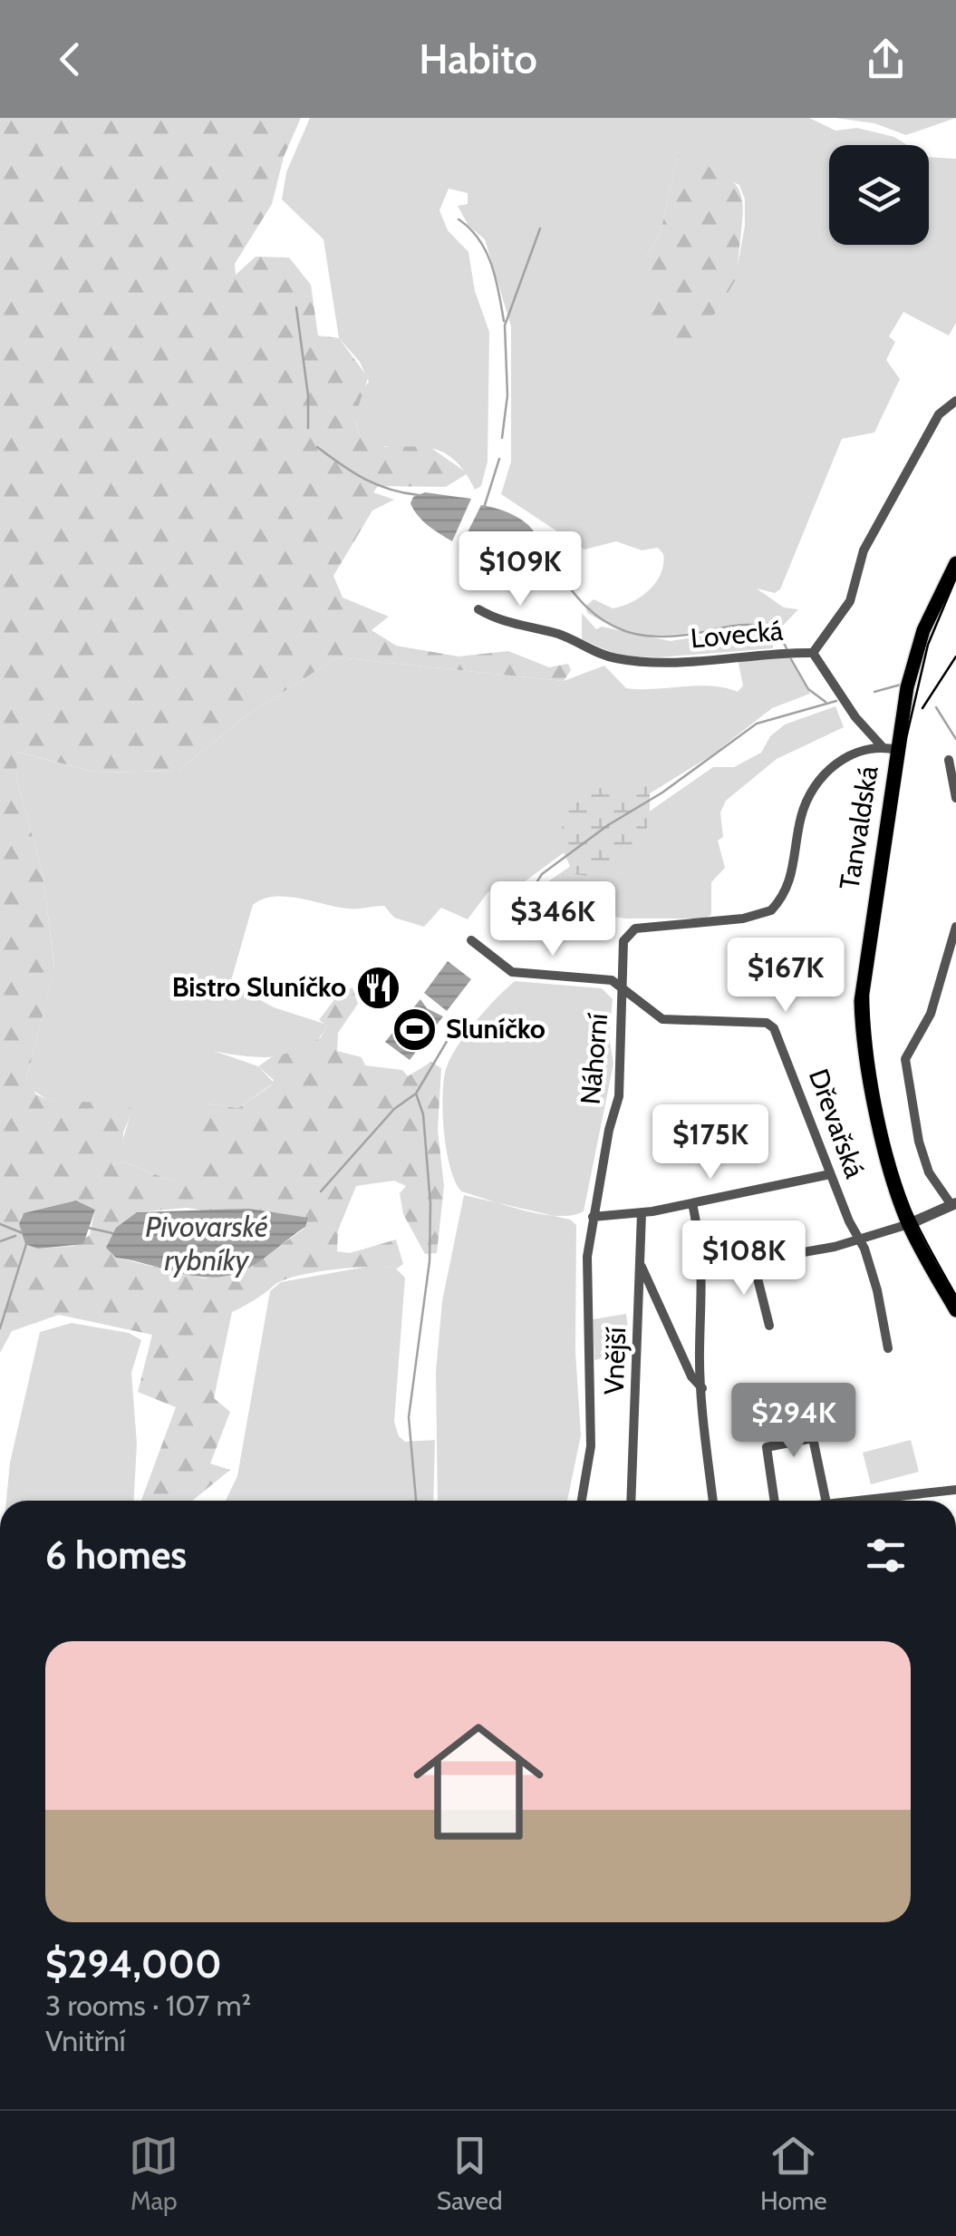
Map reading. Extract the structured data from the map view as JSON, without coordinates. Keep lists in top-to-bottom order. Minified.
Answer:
{"streets":{"main road":["Tanvaldská"],"street":["Lovecká","Náhorní","Dřevařská","Vnější"]},"crossings":[["Lovecká","Tanvaldská"],["Lovecká","Náhorní"],["Tanvaldská","Náhorní"],["Náhorní","Dřevařská"]],"water":["Pivovarské rybníky"],"places":{"restaurant":["Bistro Sluníčko"],"sports":["Sluníčko"]},"page":{"header":"Habito","price":["$109K","$346K","$167K","$175K","$108K","$294K"],"heading":"6 homes","list":[{"name":"$294,000","note":"3 rooms · 107 m² · Vnitřní"}],"tabs":["Map","Saved","Home"]}}
